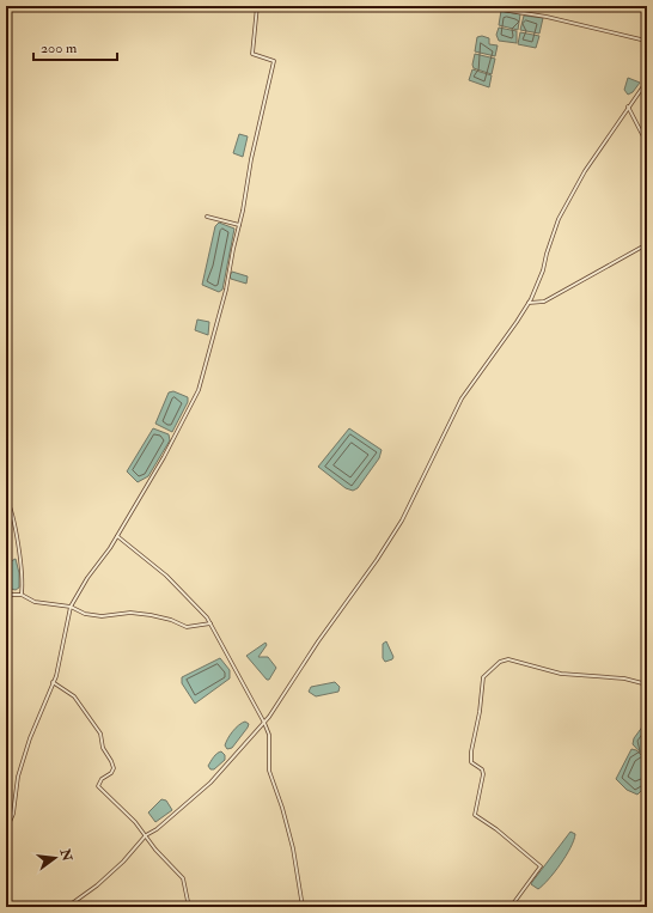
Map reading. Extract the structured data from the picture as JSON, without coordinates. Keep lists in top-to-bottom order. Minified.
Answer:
{"scale_bar":"200 m","north":"right"}
